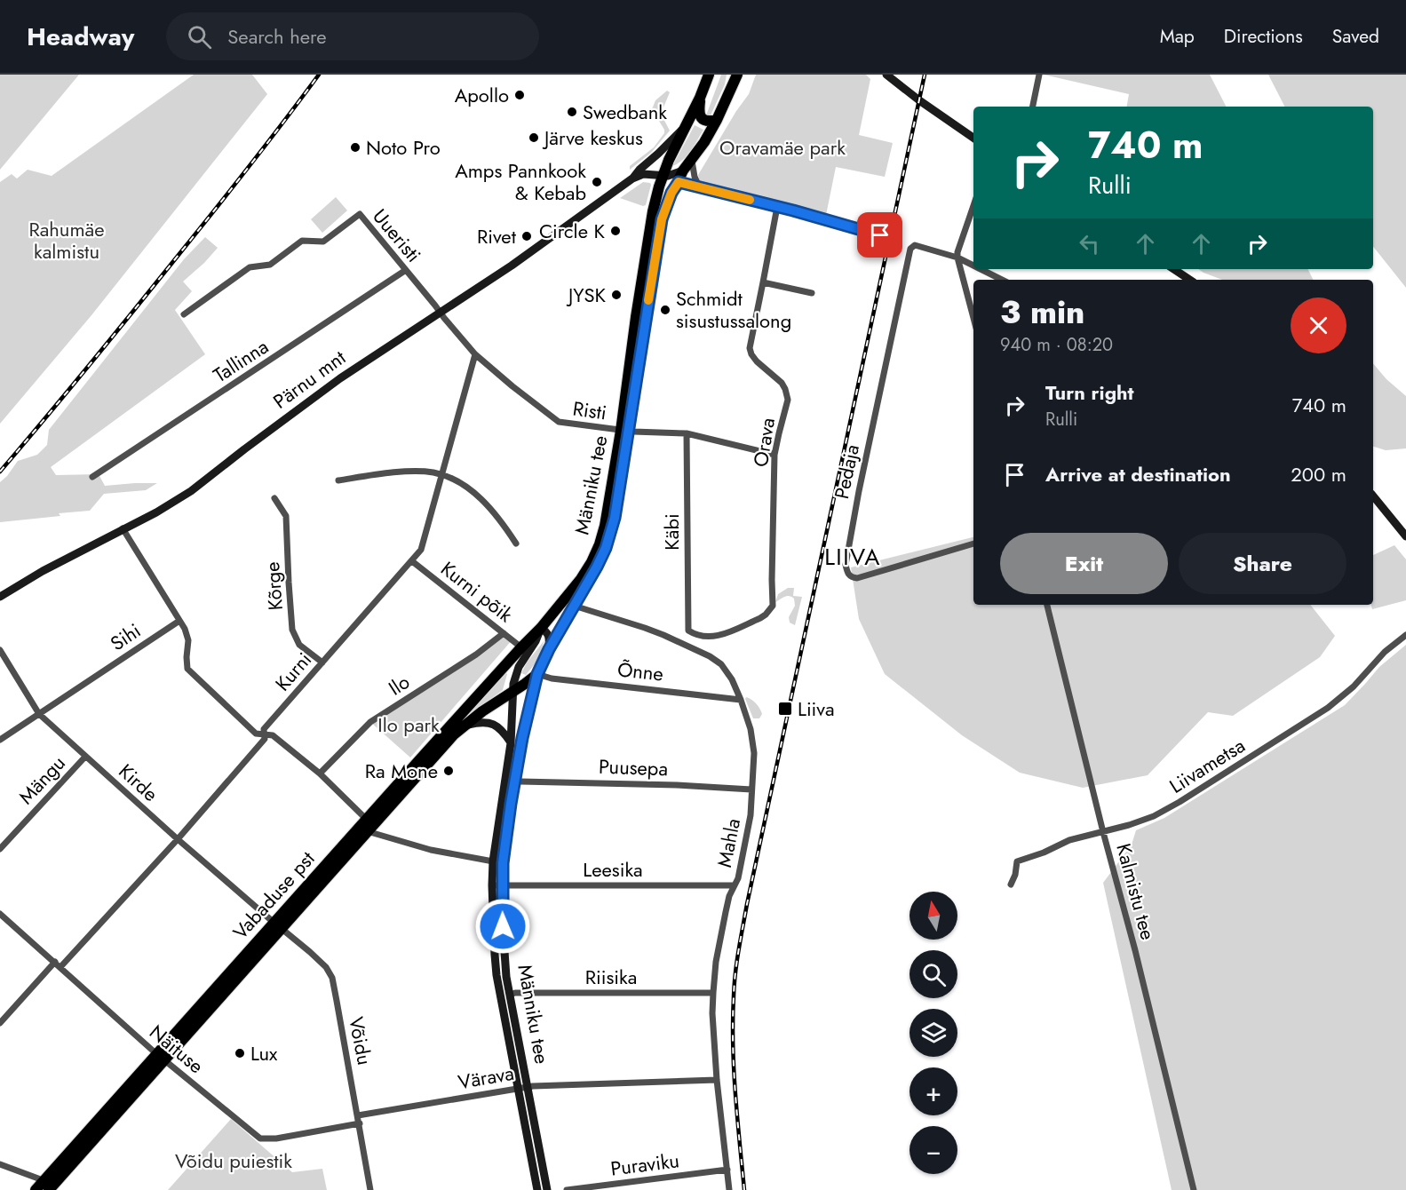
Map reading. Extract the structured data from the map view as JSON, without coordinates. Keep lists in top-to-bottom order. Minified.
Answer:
{"streets":{"highway":["Pärnu mnt","Männiku tee","Vabaduse pst"],"street":["Uueristi","Tallinna","Risti","Orava","Pedaja","Käbi","Kõrge","Kurni põik","Sihi","Kurni","Õnne","Ilo","Liivametsa","Puusepa","Mängu","Kirde","Mahla","Leesika","Kalmistu tee","Riisika","Võidu","Näituse","Värava","Puraviku"]},"crossings":[["Uueristi","Tallinna"],["Uueristi","Pärnu mnt"],["Uueristi","Risti"],["Pärnu mnt","Risti"],["Pärnu mnt","Männiku tee"],["Risti","Orava"],["Risti","Männiku tee"],["Risti","Käbi"],["Risti","Kurni"],["Orava","Käbi"],["Männiku tee","Õnne"],["Männiku tee","Puusepa"],["Männiku tee","Mahla"],["Männiku tee","Leesika"],["Männiku tee","Vabaduse pst"],["Männiku tee","Riisika"],["Männiku tee","Värava"],["Kõrge","Kurni"],["Kurni põik","Kurni"],["Kurni põik","Ilo"],["Kurni põik","Vabaduse pst"],["Sihi","Kirde"],["Kurni","Kirde"],["Kurni","Näituse"],["Õnne","Mahla"],["Õnne","Vabaduse pst"],["Liivametsa","Kalmistu tee"],["Puusepa","Mahla"],["Mängu","Kirde"],["Kirde","Vabaduse pst"],["Kirde","Võidu"],["Mahla","Leesika"],["Mahla","Riisika"],["Mahla","Värava"],["Mahla","Puraviku"],["Vabaduse pst","Võidu"],["Vabaduse pst","Näituse"],["Võidu","Näituse"],["Võidu","Värava"]],"districts":["LIIVA"],"parks":["Oravamäe park","Rahumäe kalmistu","Ilo park","Võidu puiestik"],"places":{"other":["Apollo","Swedbank","Järve keskus","Noto Pro","Amps Pannkook & Kebab","Circle K","Rivet","JYSK","Schmidt sisustussalong","Ra Mone","Lux"],"transit":["Liiva"]},"north":"top","page":{"header":"Headway","search":"Search here","nav":["Map","Directions","Saved"],"turn":["740 m","Rulli"],"heading":["3 min","940 m · 08:20"],"list":[{"name":"Turn right","note":"Rulli","value":"740 m"},{"name":"Arrive at destination","value":"200 m"}],"buttons":["Exit","Share"],"map_buttons":["+","−"]}}
